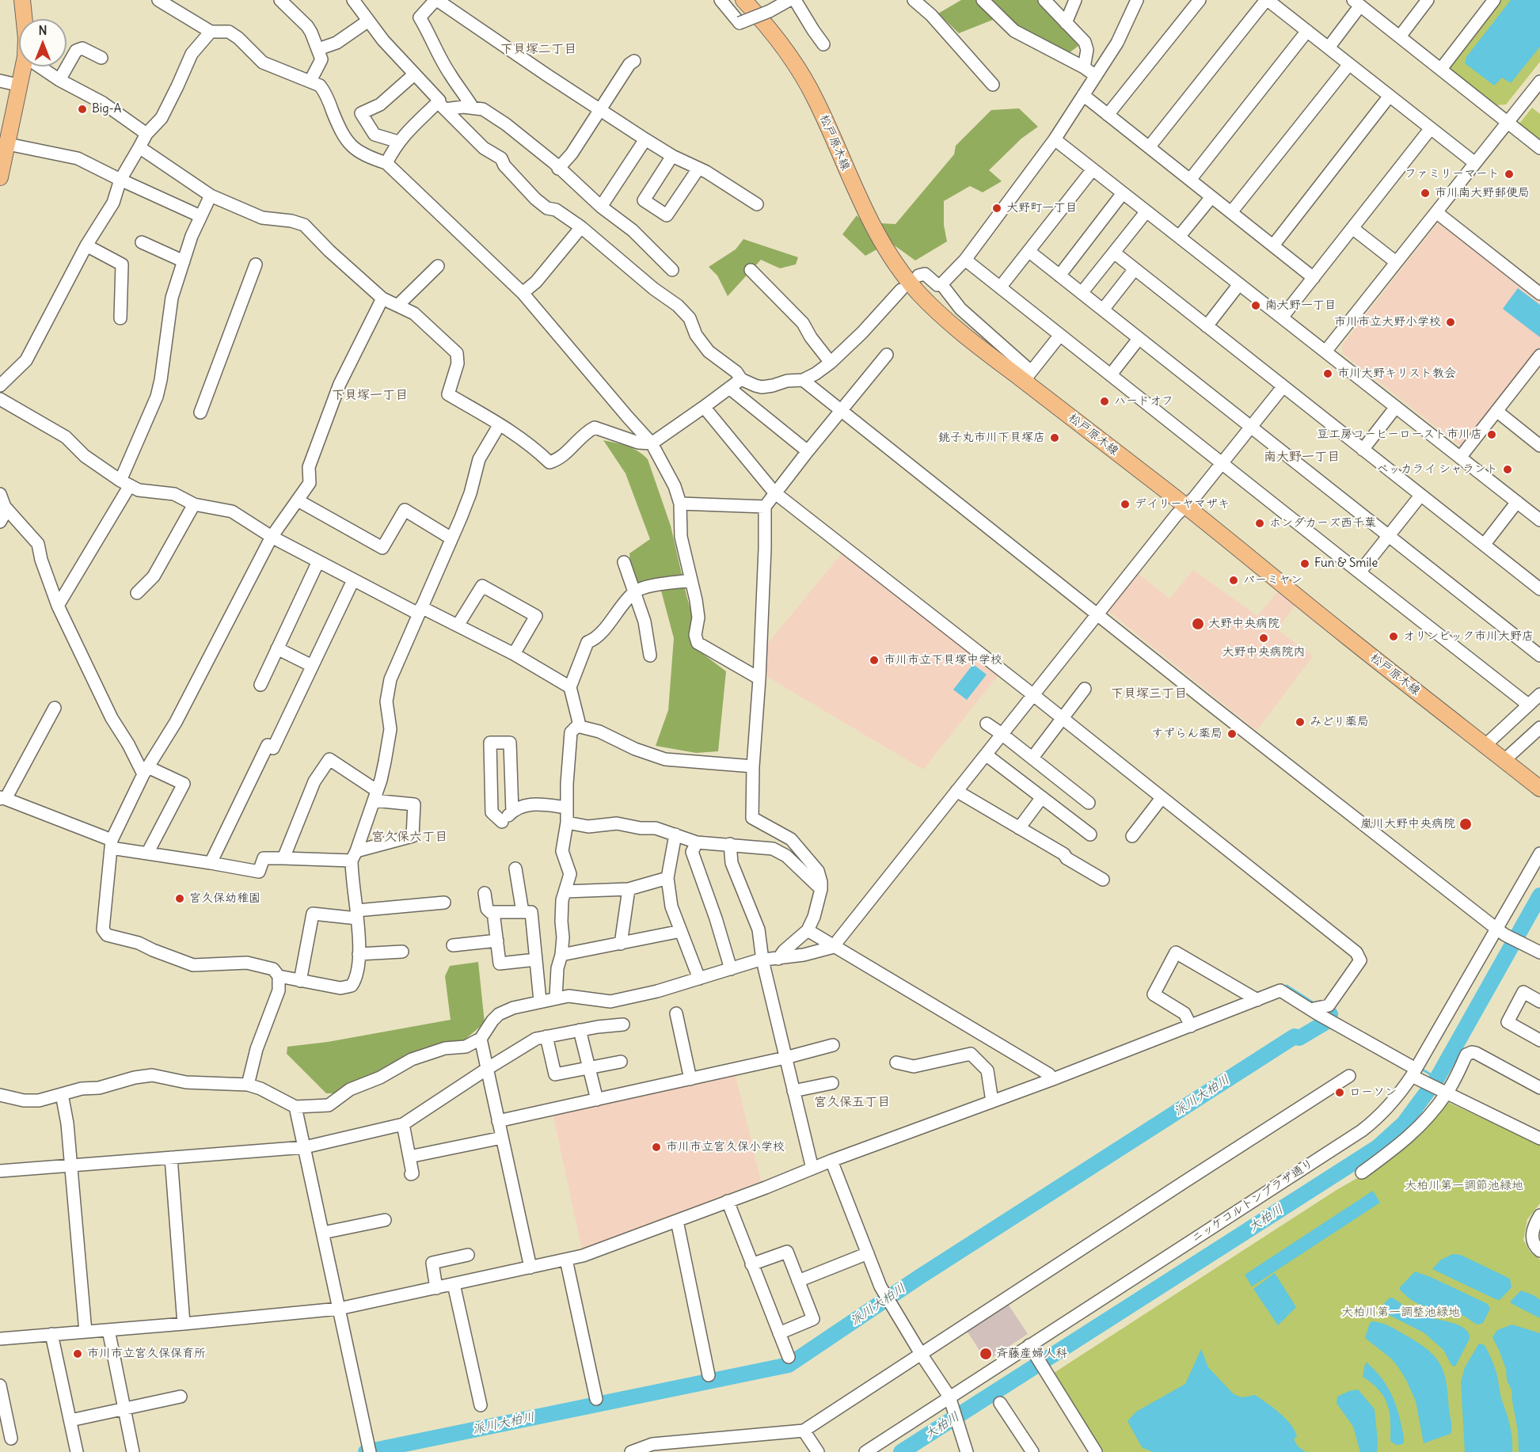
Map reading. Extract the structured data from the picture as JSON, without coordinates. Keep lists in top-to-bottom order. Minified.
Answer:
{"streets":{"main road":["松戸原木線"],"street":["ニッケコルトンプラザ通り"]},"districts":["下貝塚二丁目","下貝塚一丁目","南大野一丁目","下貝塚三丁目","宮久保六丁目","宮久保五丁目"],"water":["派川大柏川","大柏川"],"parks":["大柏川第一調節池緑地","大柏川第一調整池緑地"],"places":["Big-A","ファミリーマート","市川南大野郵便局","大野町一丁目","南大野一丁目","市川市立大野小学校","市川大野キリスト教会","ハードオフ","豆工房コーヒーロースト市川店","銚子丸市川下貝塚店","ベッカライ シャラント","デイリーヤマザキ","ホンダカーズ西千葉","Fun & Smile","バーミヤン","大野中央病院","オリンピック市川大野店","大野中央病院内","市川市立下貝塚中学校","みどり薬局","すずらん薬局","嵐川大野中央病院","宮久保幼稚園","ローソン","市川市立宮久保小学校","市川市立宮久保保育所","斉藤産婦人科"],"north":"top"}
